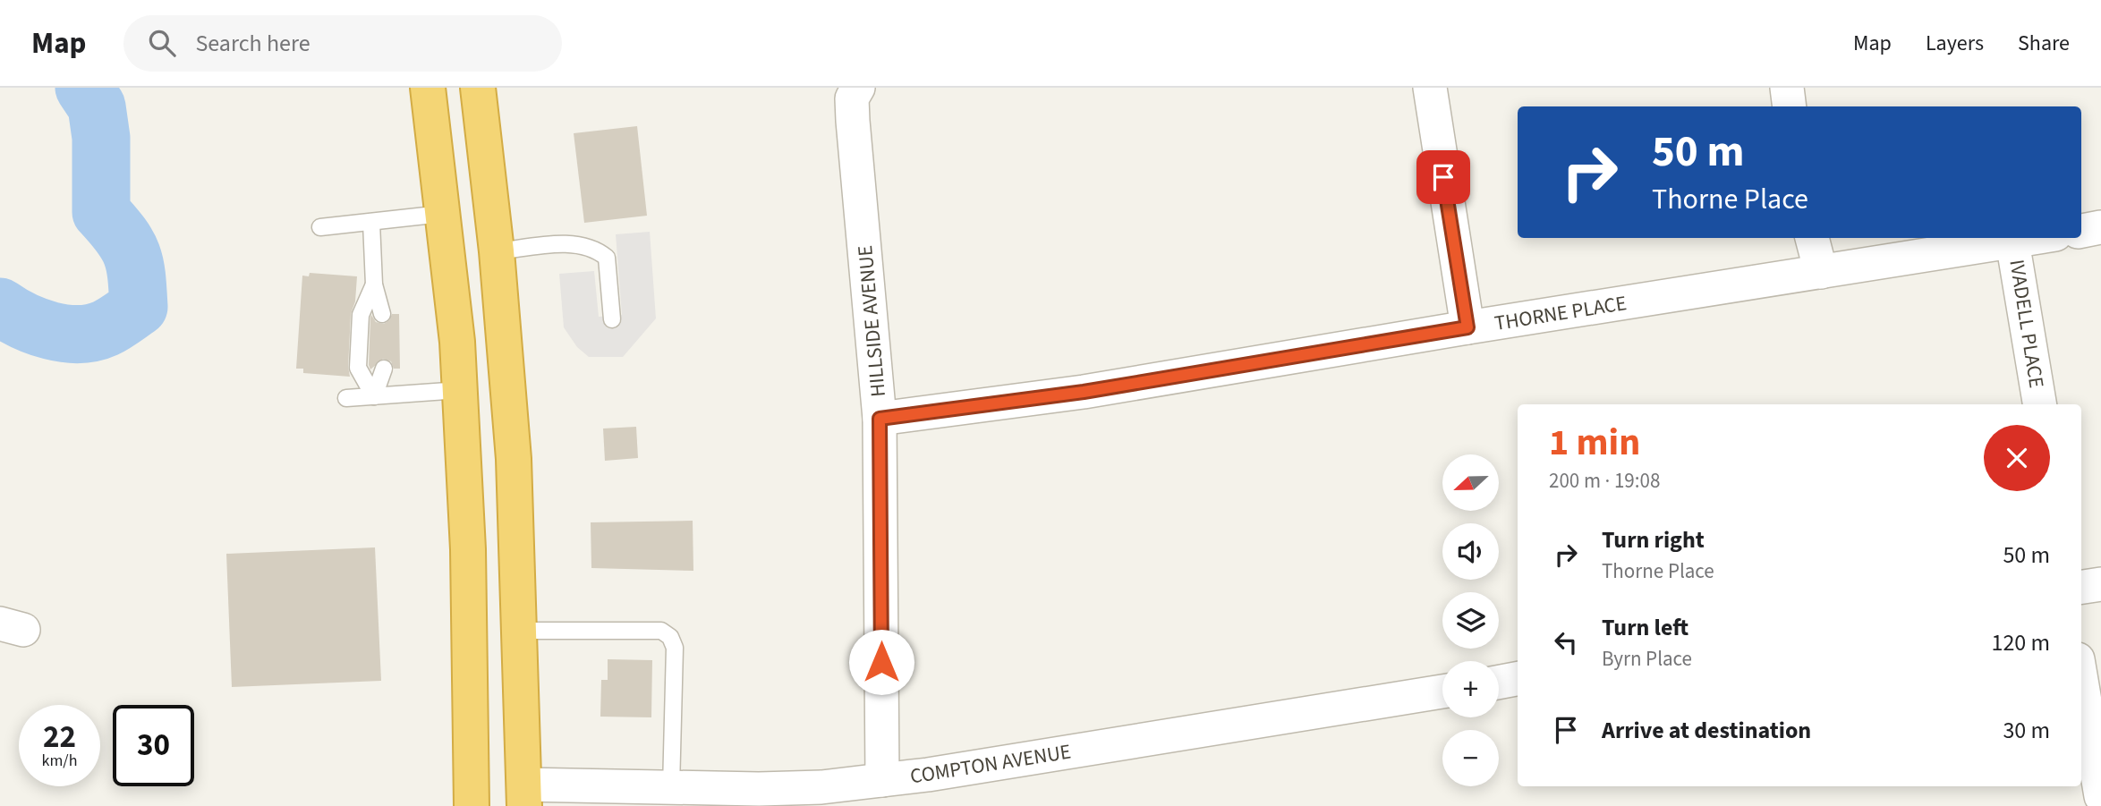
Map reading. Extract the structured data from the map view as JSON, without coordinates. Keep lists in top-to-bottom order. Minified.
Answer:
{"streets":{"street":["THORNE PLACE","HILLSIDE AVENUE","IVADELL PLACE","COMPTON AVENUE"]},"crossings":[["THORNE PLACE","HILLSIDE AVENUE"],["THORNE PLACE","IVADELL PLACE"],["HILLSIDE AVENUE","COMPTON AVENUE"]],"north":"left","page":{"header":"Map","search":"Search here","nav":["Map","Layers","Share"],"turn":["50 m","Thorne Place"],"heading":["1 min","200 m · 19:08"],"map_buttons":["+","−"],"list":[{"name":"Turn right","note":"Thorne Place","value":"50 m"},{"name":"Turn left","note":"Byrn Place","value":"120 m"},{"name":"Arrive at destination","value":"30 m"}],"speed":"22 km/h","limit":"30"}}
